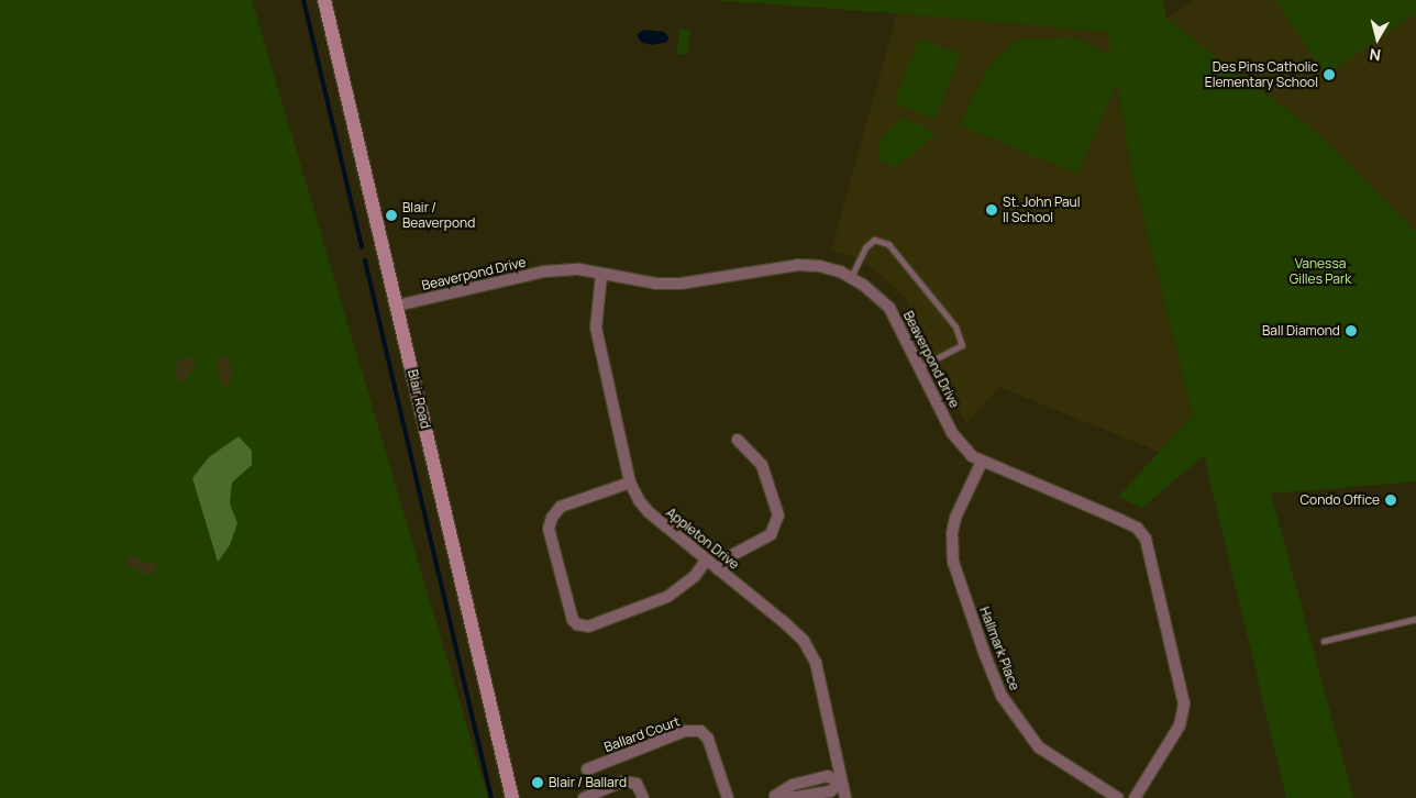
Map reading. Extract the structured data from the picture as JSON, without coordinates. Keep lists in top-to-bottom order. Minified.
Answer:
{"streets":{"main road":["Blair Road"],"street":["Beaverpond Drive","Appleton Drive","Hallmark Place","Ballard Court"]},"crossings":[["Beaverpond Drive","Blair Road"],["Beaverpond Drive","Appleton Drive"],["Beaverpond Drive","Hallmark Place"]],"parks":["Vanessa Gilles Park"],"places":["Des Pins Catholic Elementary School","St. John Paul II School","Blair / Beaverpond","Ball Diamond","Condo Office","Blair / Ballard"],"north":"bottom"}
